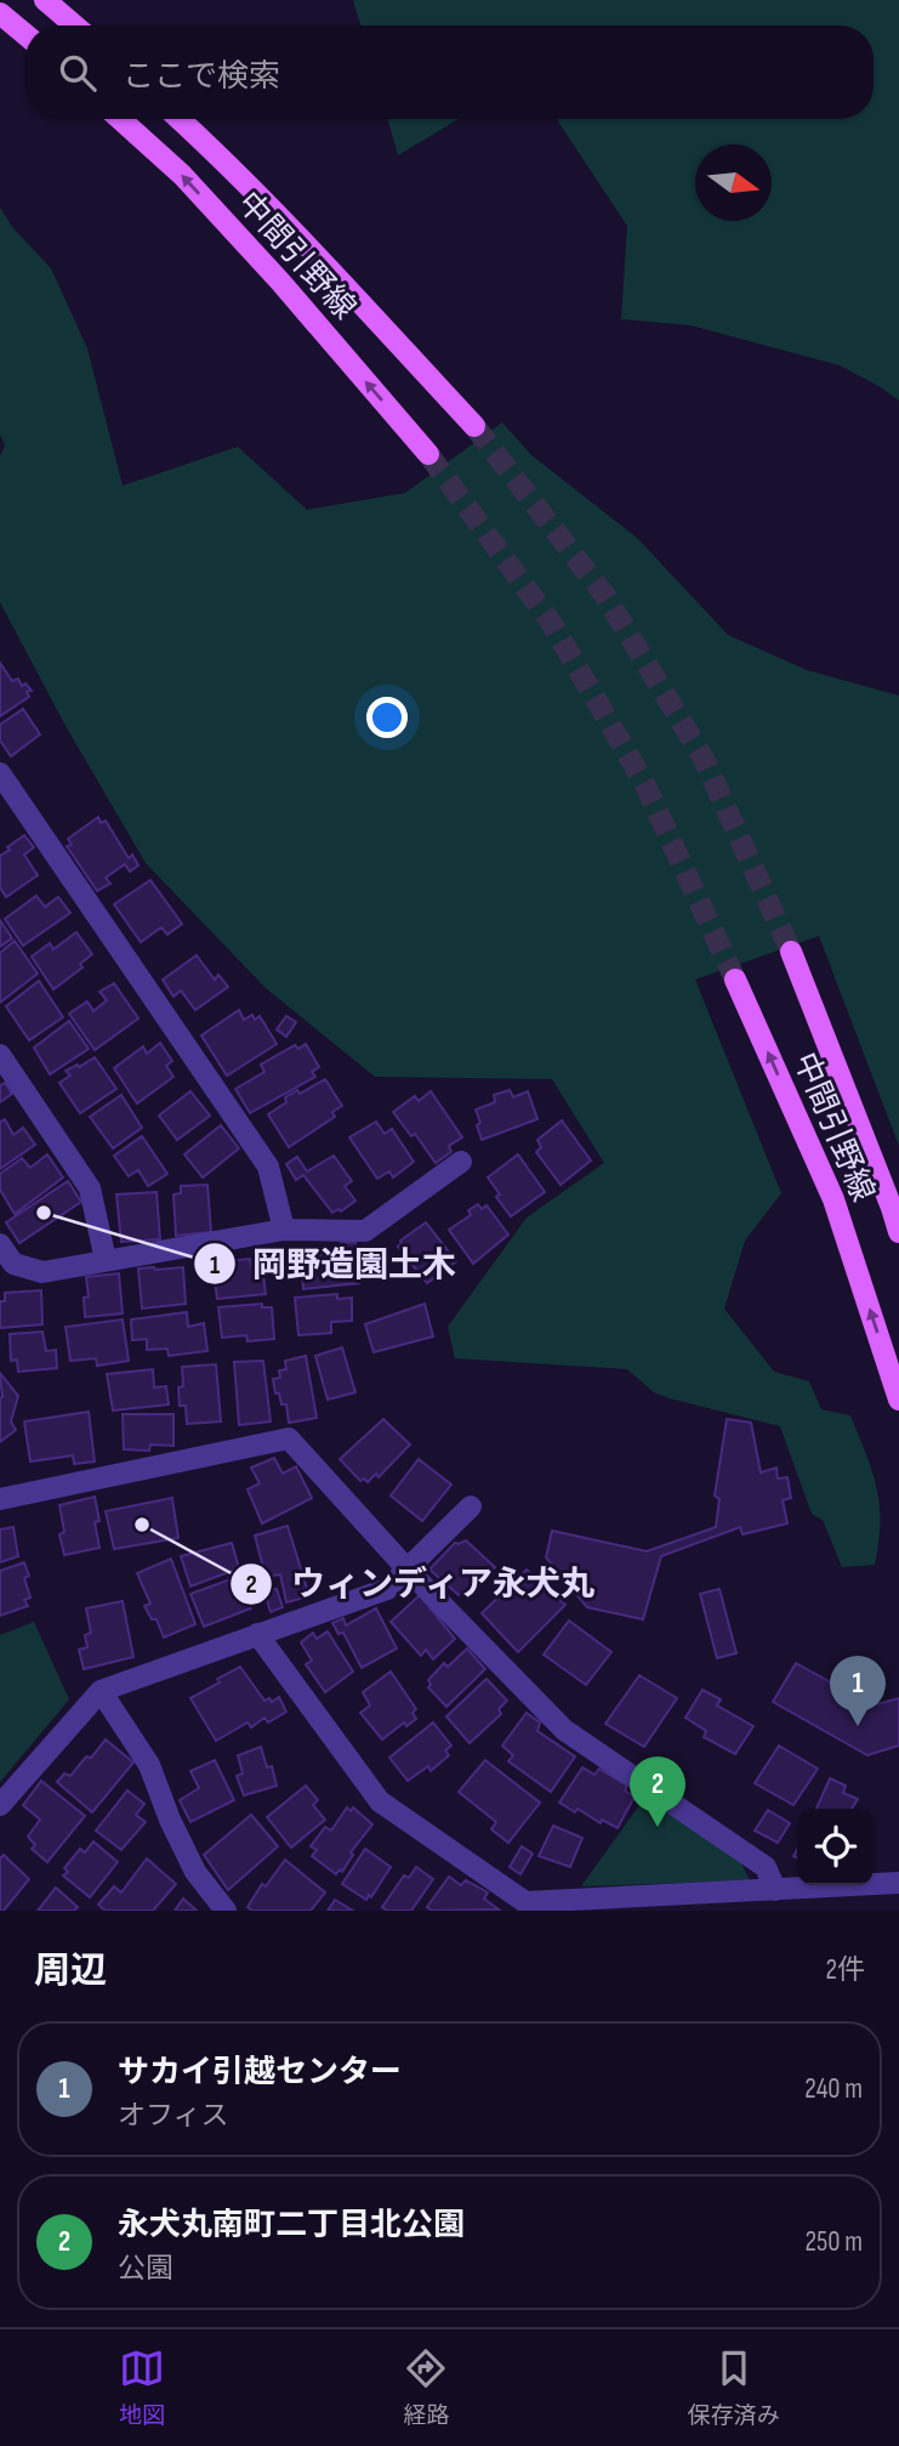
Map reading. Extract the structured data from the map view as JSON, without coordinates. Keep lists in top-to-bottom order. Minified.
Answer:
{"streets":{"main road":["中間引野線"]},"places":["岡野造園土木","ウィンディア永犬丸"],"north":"right","page":{"search":"ここで検索","pins":["1","2"],"heading":["周辺","2件"],"list":[{"mark":"1","name":"サカイ引越センター","note":"オフィス","value":"240 m"},{"mark":"2","name":"永犬丸南町二丁目北公園","note":"公園","value":"250 m"}],"nav":["地図","経路","保存済み"]}}
